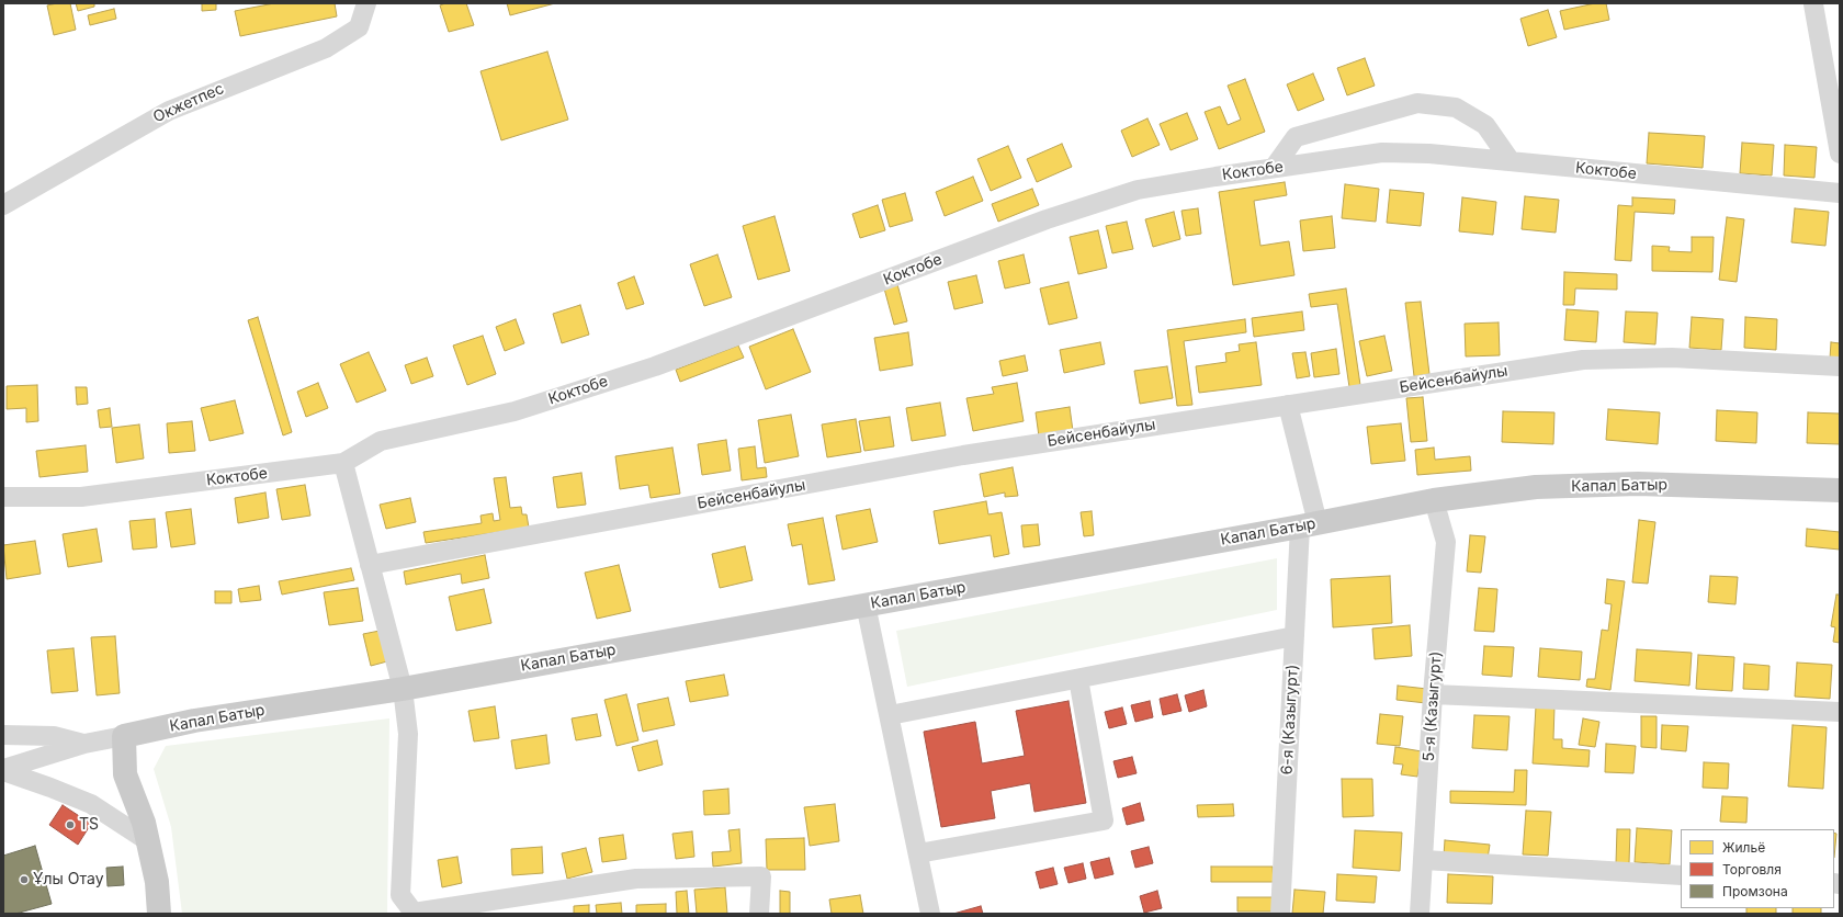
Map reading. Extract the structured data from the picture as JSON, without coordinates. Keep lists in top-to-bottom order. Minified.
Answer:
{"streets":{"main road":["Капал Батыр"],"street":["Окжетпес","Коктобе","Бейсенбайулы","5-я (Казыгурт)","6-я (Казыгурт)"]},"crossings":[["Бейсенбайулы","6-я (Казыгурт)"],["Капал Батыр","5-я (Казыгурт)"],["Капал Батыр","6-я (Казыгурт)"]],"places":["TS","Ұлы Отау"],"legend":["Жильё","Торговля","Промзона"]}
